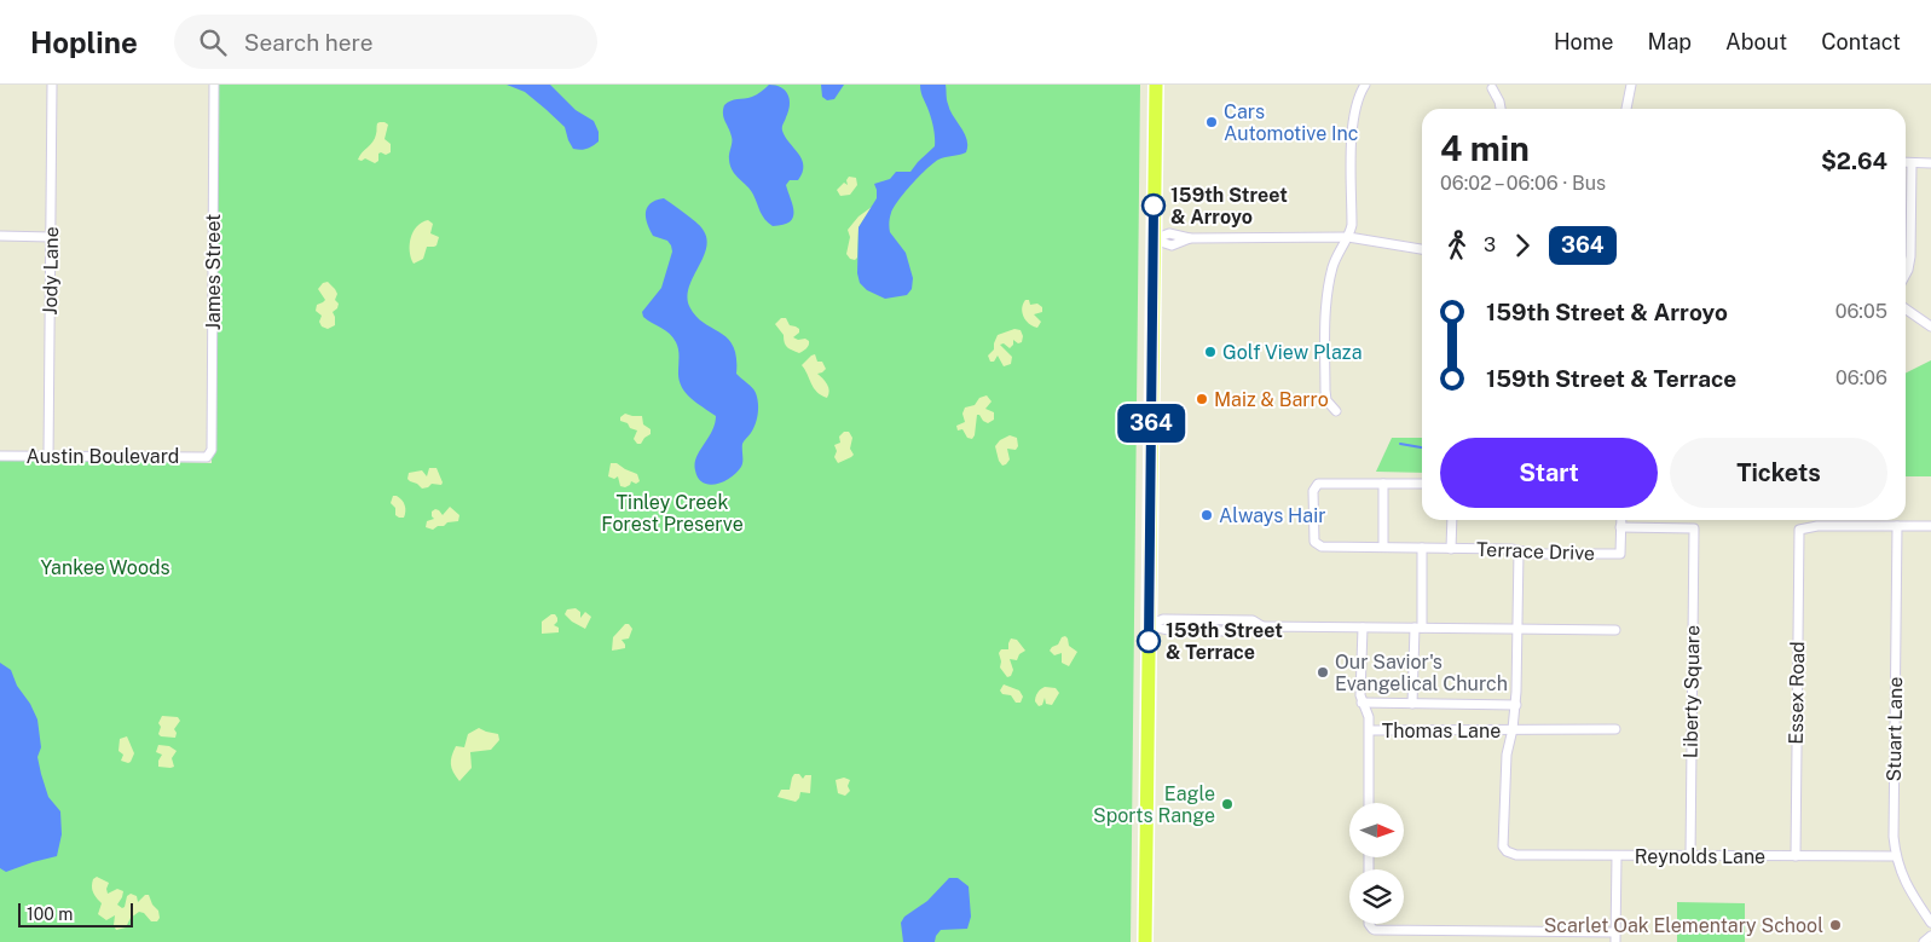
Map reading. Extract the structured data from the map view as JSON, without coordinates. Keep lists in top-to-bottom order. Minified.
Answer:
{"streets":{"street":["Jody Lane","James Street","Austin Boulevard","Terrace Drive","Liberty Square","Essex Road","Stuart Lane","Thomas Lane","Reynolds Lane"]},"crossings":[["Jody Lane","Austin Boulevard"],["James Street","Austin Boulevard"],["Terrace Drive","Liberty Square"],["Liberty Square","Reynolds Lane"],["Essex Road","Stuart Lane"],["Essex Road","Reynolds Lane"],["Stuart Lane","Reynolds Lane"],["Thomas Lane","Reynolds Lane"]],"parks":["Tinley Creek Forest Preserve","Yankee Woods"],"places":["Cars Automotive Inc","159th Street & Arroyo","Golf View Plaza","Maiz & Barro","Always Hair","159th Street & Terrace","Our Savior's Evangelical Church","Eagle Sports Range","Scarlet Oak Elementary School"],"lines":["bus line 364"],"scale_bar":"100 m","north":"right","page":{"header":"Hopline","search":"Search here","nav":["Home","Map","About","Contact"],"on_map":"364","heading":["4 min","06:02 – 06:06 · Bus","$2.64"],"legs":["3","364"],"list":[{"name":"159th Street & Arroyo","value":"06:05"},{"name":"159th Street & Terrace","value":"06:06"}],"buttons":["Start","Tickets"],"scale":"100 m"}}
